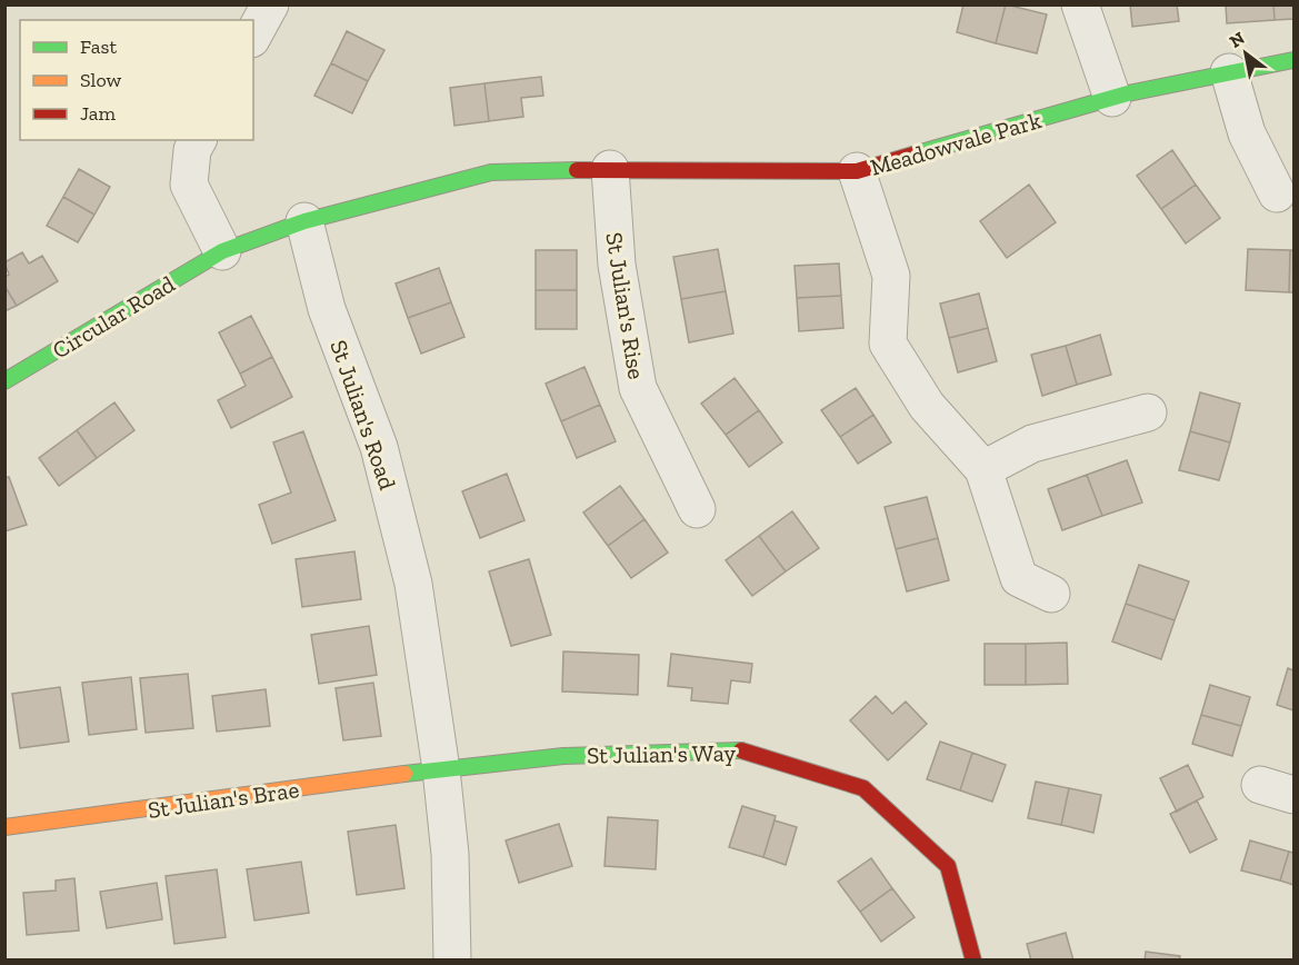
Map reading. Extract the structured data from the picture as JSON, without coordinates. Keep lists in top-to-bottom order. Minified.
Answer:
{"streets":{"street":["Meadowvale Park","St Julian's Rise","Circular Road","St Julian's Road","St Julian's Way","St Julian's Brae"]},"crossings":[["Meadowvale Park","St Julian's Rise"],["Circular Road","St Julian's Road"],["St Julian's Road","St Julian's Way"],["St Julian's Road","St Julian's Brae"],["St Julian's Way","St Julian's Brae"]],"legend":["Fast","Slow","Jam"],"north":"top left"}
